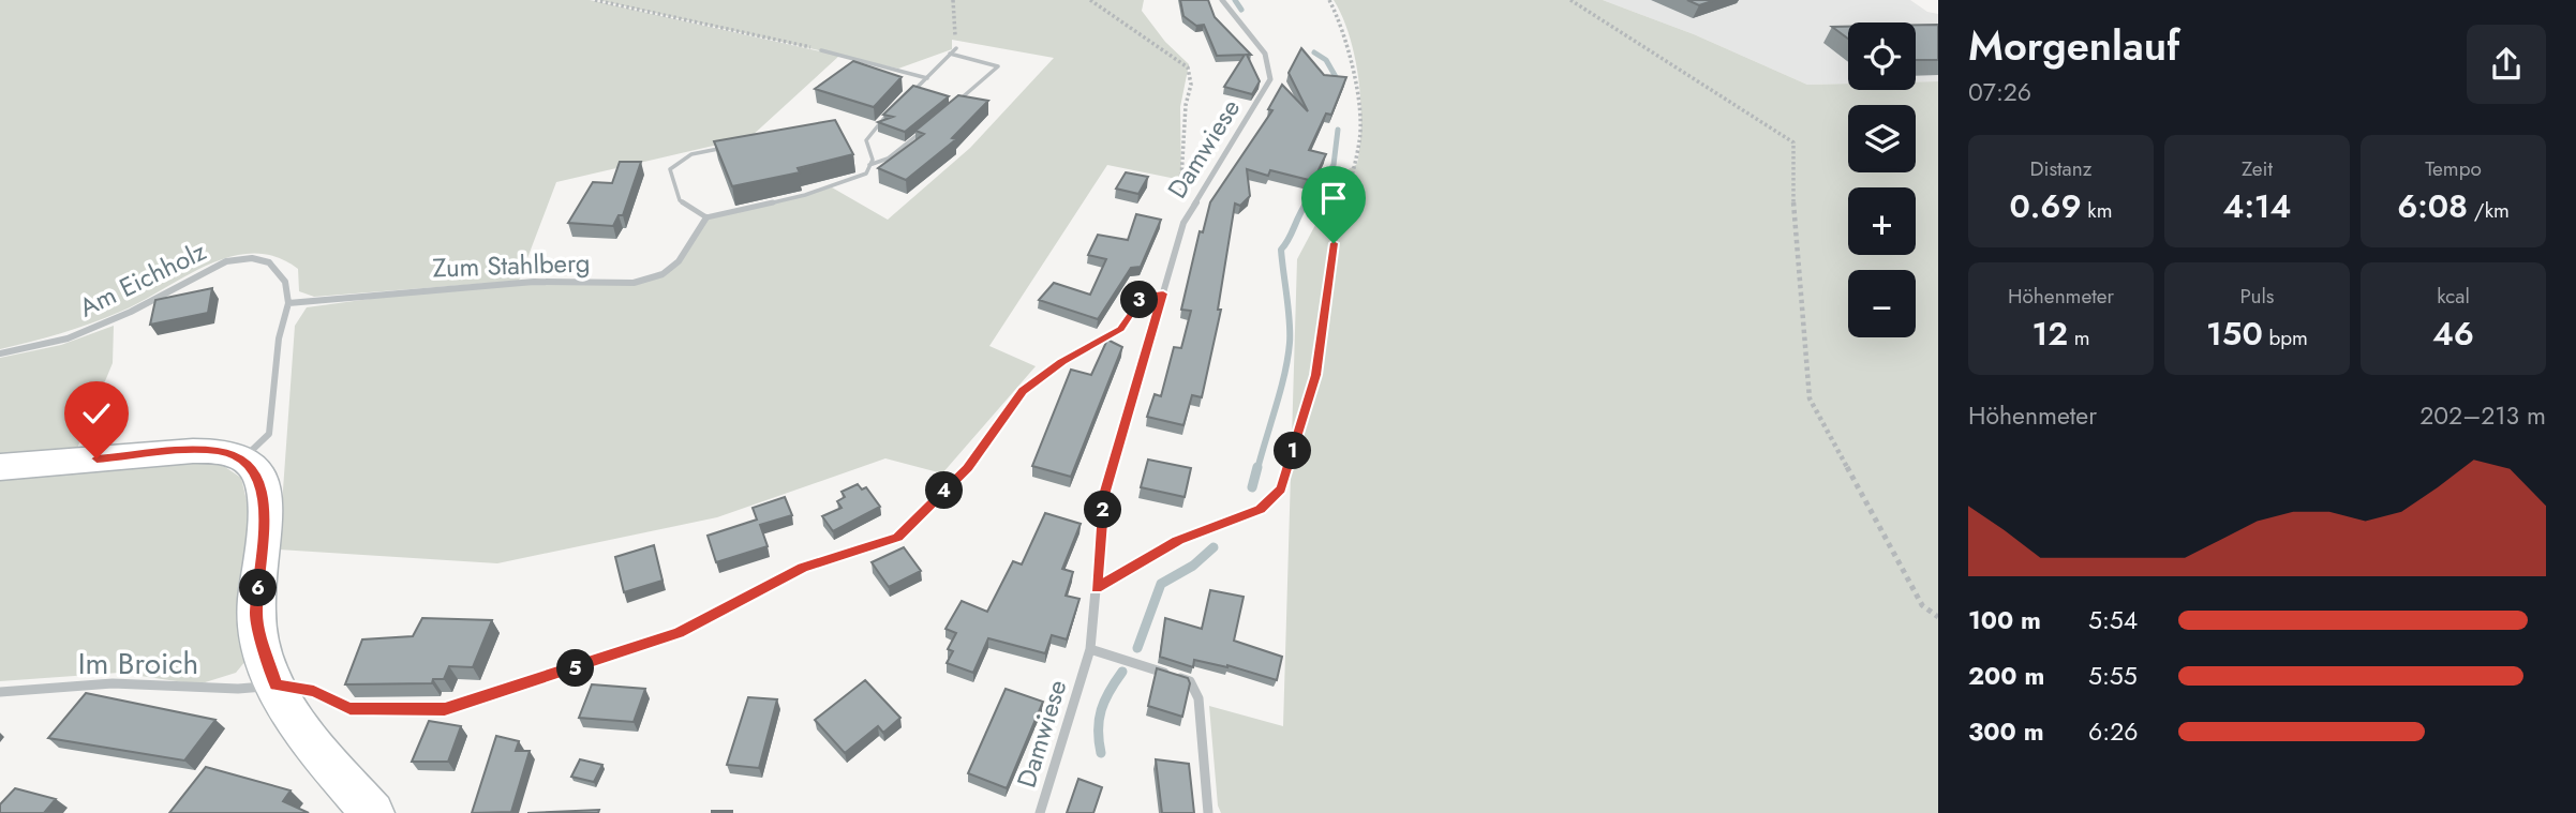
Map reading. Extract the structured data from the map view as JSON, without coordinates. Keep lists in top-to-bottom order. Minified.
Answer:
{"streets":{"street":["Damwiese","Zum Stahlberg","Am Eichholz","Im Broich"]},"crossings":[["Damwiese","Im Broich"],["Zum Stahlberg","Am Eichholz"]],"page":{"heading":["Morgenlauf","07:26"],"map_buttons":["+","−"],"stats":[["Distanz","0.69 km"],["Zeit","4:14"],["Tempo","6:08 /km"],["Höhenmeter","12 m"],["Puls","150 bpm"],["kcal","46"]],"pins":["3","1","4","2","6","5"],"chart":["Höhenmeter","202–213 m"],"list":[{"name":"100 m","note":"5:54"},{"name":"200 m","note":"5:55"},{"name":"300 m","note":"6:26"}]}}
